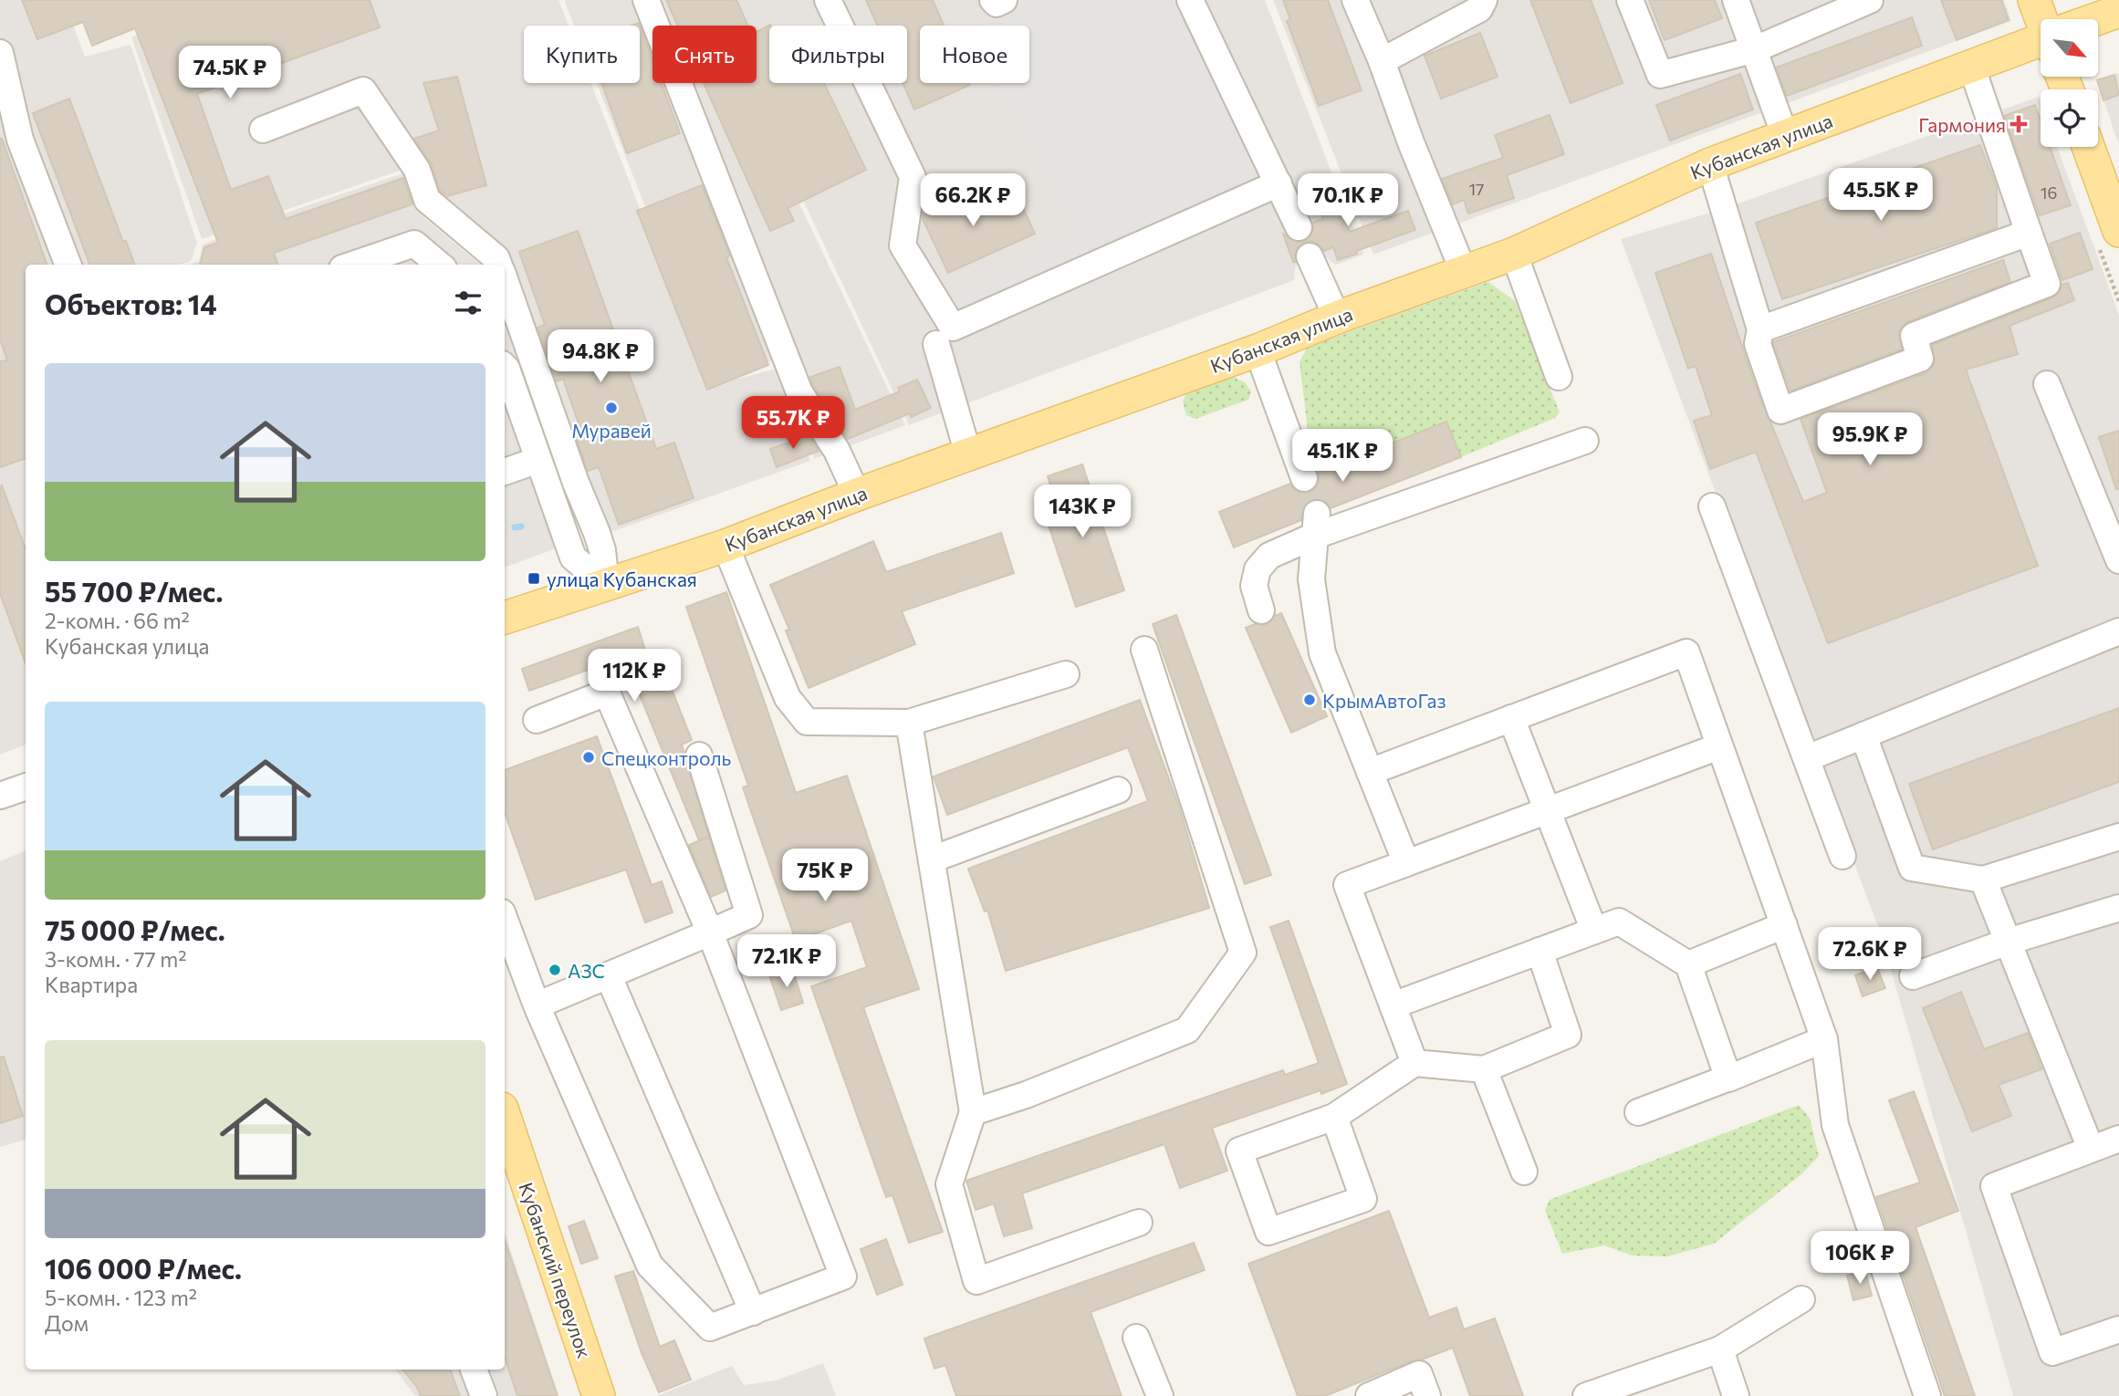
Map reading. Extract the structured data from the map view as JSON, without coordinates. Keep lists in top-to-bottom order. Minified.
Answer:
{"streets":{"main road":["Кубанская улица","Кубанский переулок"]},"places":{"health":["Гармония"],"other":["Муравей","КрымАвтоГаз","Спецконтроль","АЗС"],"transit":["улица Кубанская"]},"house_numbers":["17","16"],"north":"bottom right","page":{"chip":["Купить","Снять","Фильтры","Новое"],"price":["74.5K ₽","45.5K ₽","66.2K ₽","70.1K ₽","94.8K ₽","55.7K ₽","95.9K ₽","45.1K ₽","143K ₽","112K ₽","75K ₽","72.6K ₽","72.1K ₽","106K ₽"],"heading":"Объектов: 14","list":[{"name":"55 700 ₽/мес.","note":"2-комн. · 66 m² · Кубанская улица"},{"name":"75 000 ₽/мес.","note":"3-комн. · 77 m² · Квартира"},{"name":"106 000 ₽/мес.","note":"5-комн. · 123 m² · Дом"}]}}
